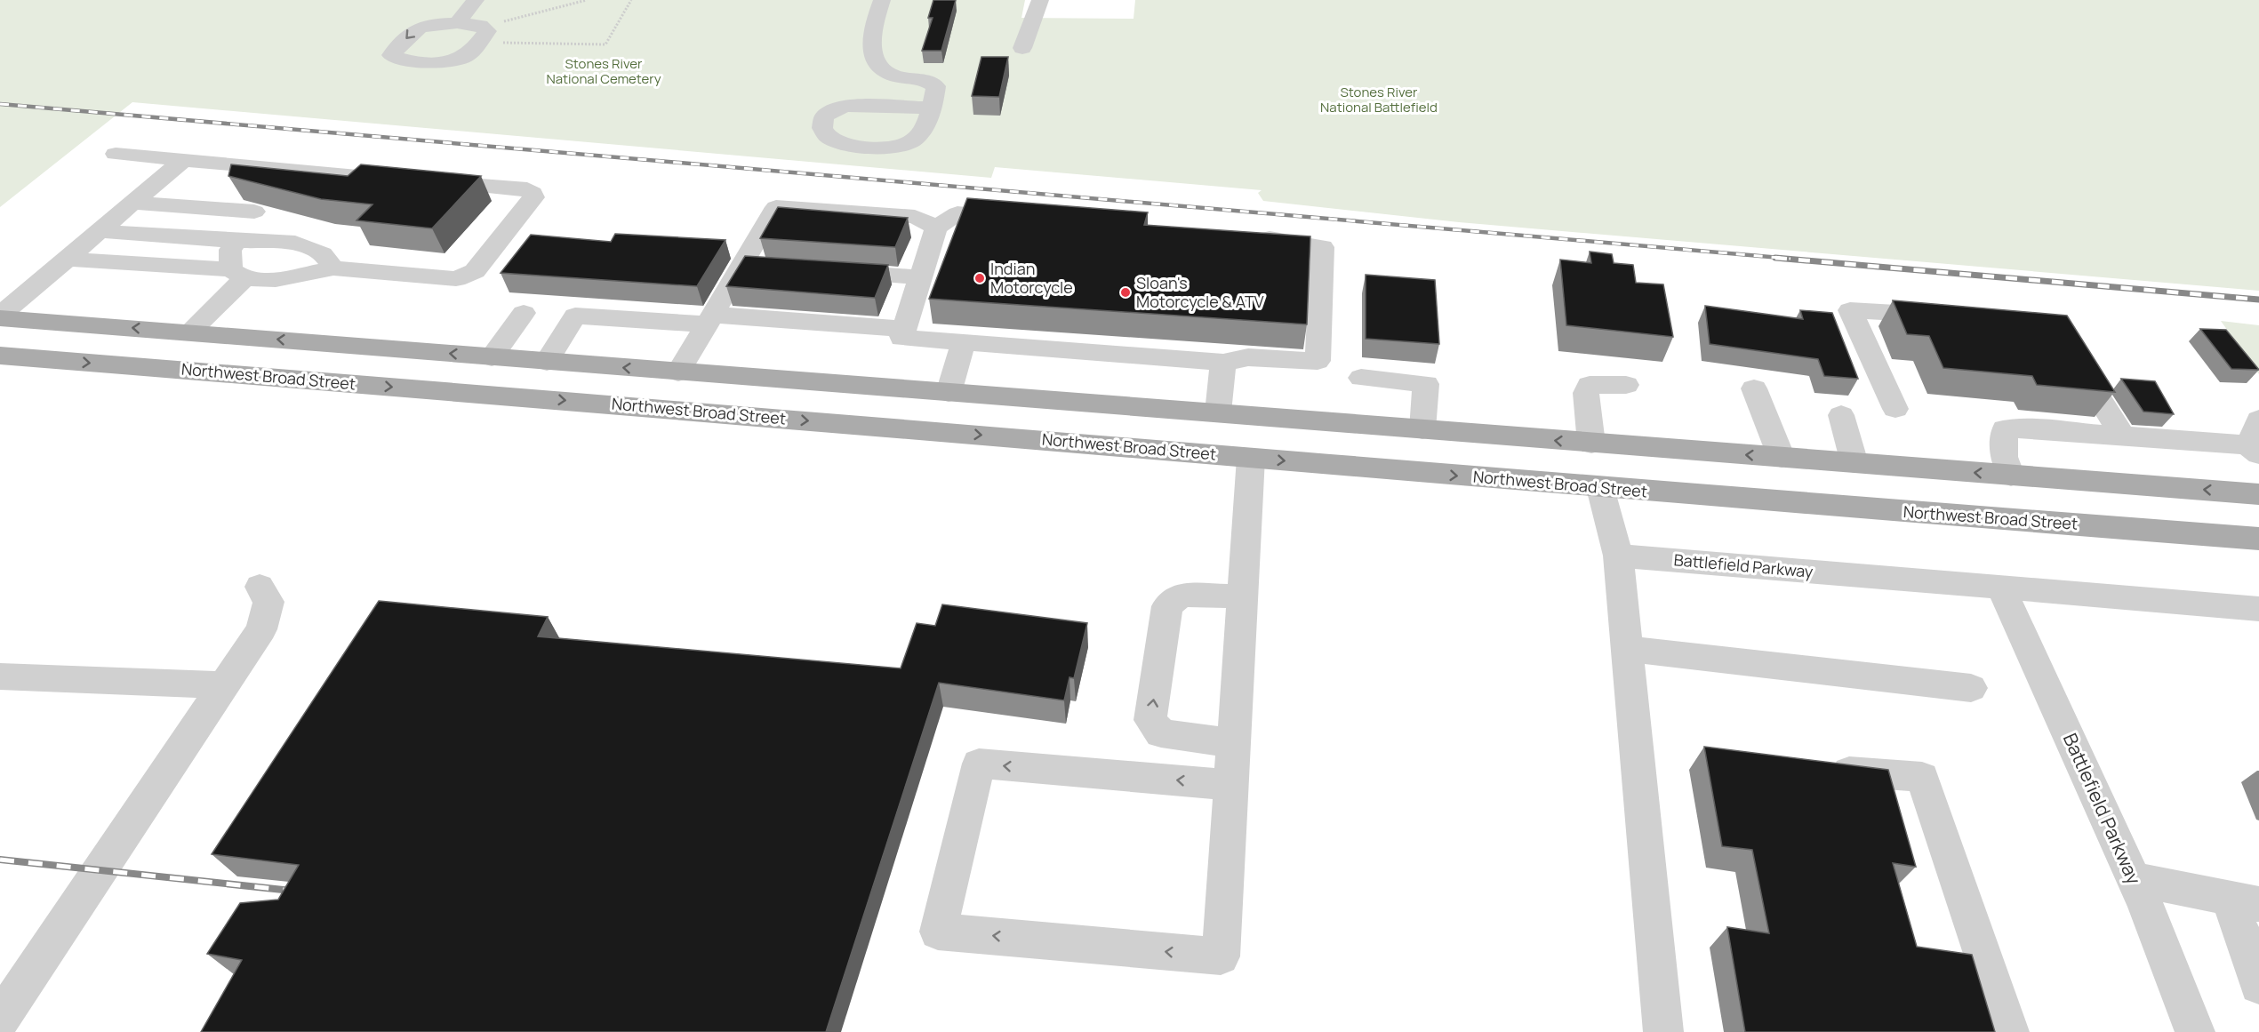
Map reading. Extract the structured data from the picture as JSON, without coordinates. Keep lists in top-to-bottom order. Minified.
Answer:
{"streets":{"main road":["Northwest Broad Street"],"street":["Battlefield Parkway"]},"parks":["Stones River National Cemetery","Stones River National Battlefield"],"places":["Indian Motorcycle","Sloan's Motorcycle & ATV"]}
